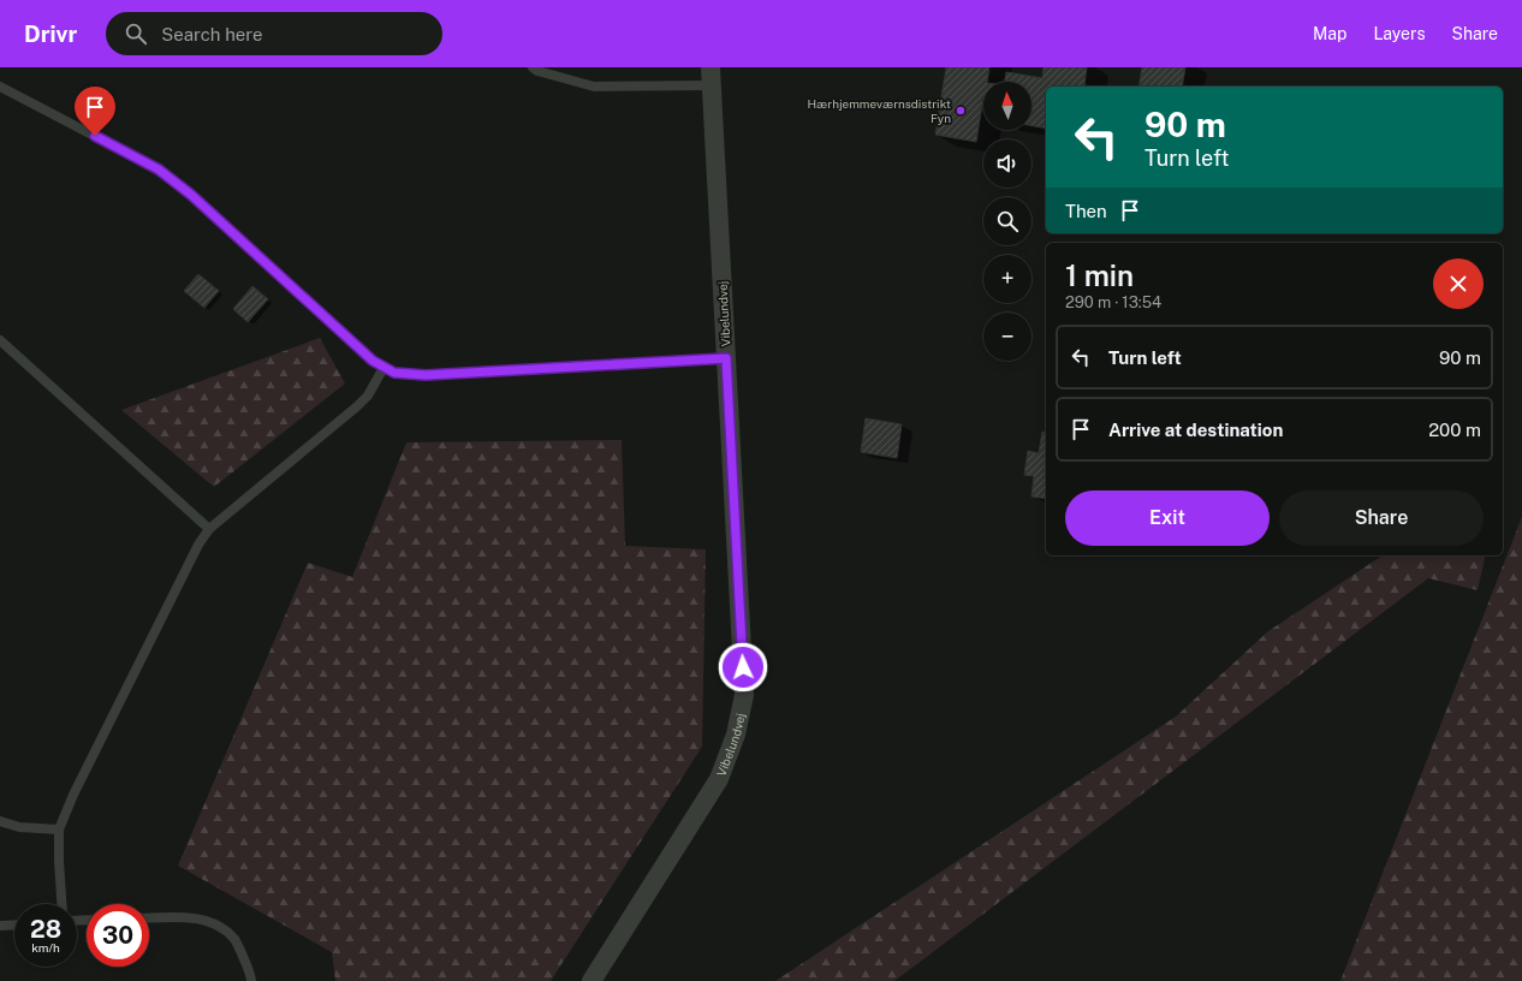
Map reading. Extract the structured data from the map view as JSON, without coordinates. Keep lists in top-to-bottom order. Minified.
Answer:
{"streets":{"street":["Vibelundvej"]},"places":["Hærhjemmeværnsdistrikt Fyn"],"north":"top","page":{"header":"Drivr","search":"Search here","nav":["Map","Layers","Share"],"map_buttons":["+","−"],"turn":["90 m","Turn left"],"then":"Then","heading":["1 min","290 m · 13:54"],"list":[{"name":"Turn left","value":"90 m"},{"name":"Arrive at destination","value":"200 m"}],"buttons":["Exit","Share"],"speed":"28 km/h","limit":"30"}}
